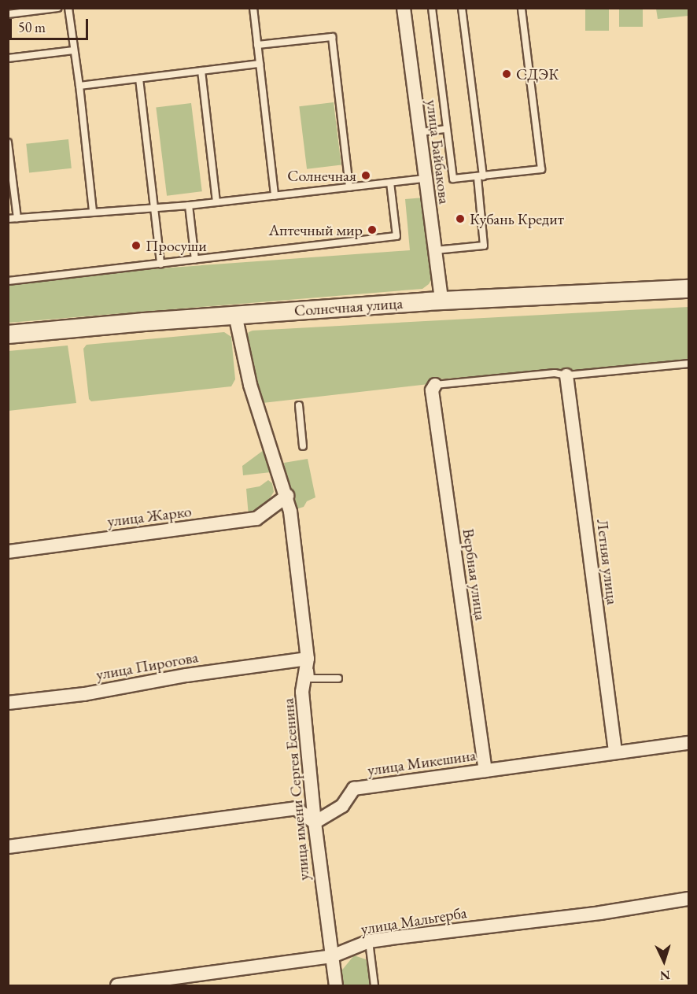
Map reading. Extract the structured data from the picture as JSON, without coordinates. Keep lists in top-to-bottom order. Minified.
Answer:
{"streets":{"main road":["Солнечная улица"],"street":["улица Байбакова","улица Жарко","Летняя улица","Вербная улица","улица Пирогова","улица Микешина","улица имени Сергея Есенина","улица Мальгерба"]},"crossings":[["улица Байбакова","Солнечная улица"],["Солнечная улица","улица имени Сергея Есенина"],["улица Жарко","улица имени Сергея Есенина"],["Летняя улица","улица Микешина"],["Вербная улица","улица Микешина"],["улица Пирогова","улица имени Сергея Есенина"],["улица Микешина","улица имени Сергея Есенина"],["улица имени Сергея Есенина","улица Мальгерба"]],"places":["СДЭК","Солнечная","Кубань Кредит","Аптечный мир","Просуши"],"scale_bar":"50 m","north":"bottom"}
